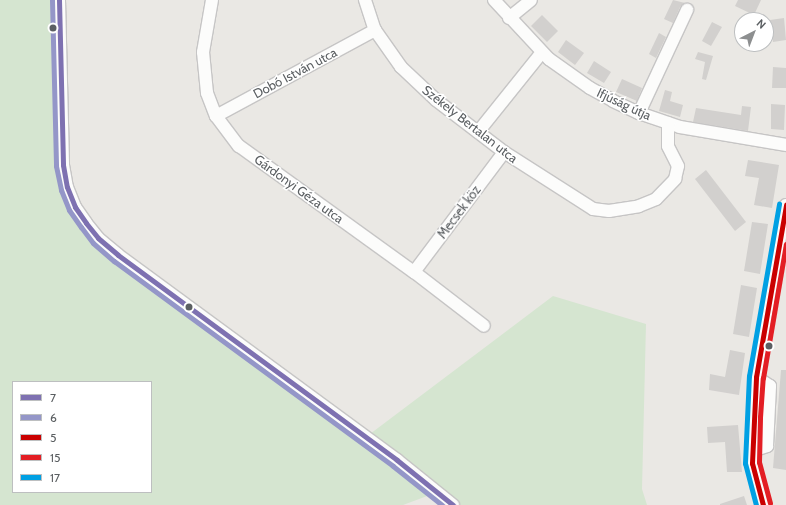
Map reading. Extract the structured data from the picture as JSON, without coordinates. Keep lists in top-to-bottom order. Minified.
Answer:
{"streets":{"street":["Dobó István utca","Ifjúság útja","Székely Bertalan utca","Gárdonyi Géza utca","Mecsek köz"]},"crossings":[["Dobó István utca","Székely Bertalan utca"],["Dobó István utca","Gárdonyi Géza utca"],["Ifjúság útja","Székely Bertalan utca"],["Székely Bertalan utca","Mecsek köz"],["Gárdonyi Géza utca","Mecsek köz"]],"lines":["transit line 7","transit line 6","transit line 17","transit line 5","transit line 15"],"legend":["7","6","5","15","17"],"north":"top right"}
